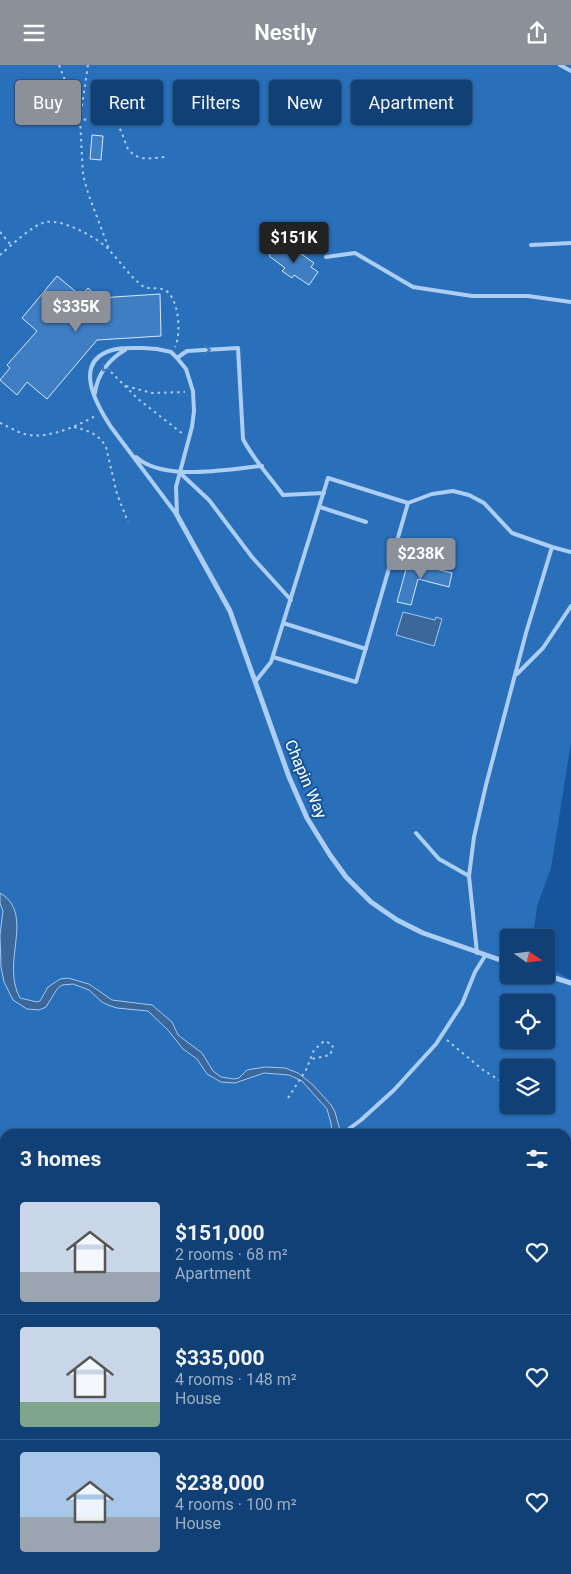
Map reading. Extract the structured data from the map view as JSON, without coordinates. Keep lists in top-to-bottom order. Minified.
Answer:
{"streets":{"street":["Chapin Way"]},"north":"right","page":{"header":"Nestly","chip":["Buy","Rent","Filters","New","Apartment"],"price":["$151K","$335K","$238K"],"heading":"3 homes","list":[{"name":"$151,000","note":"2 rooms · 68 m² · Apartment"},{"name":"$335,000","note":"4 rooms · 148 m² · House"},{"name":"$238,000","note":"4 rooms · 100 m² · House"}]}}
